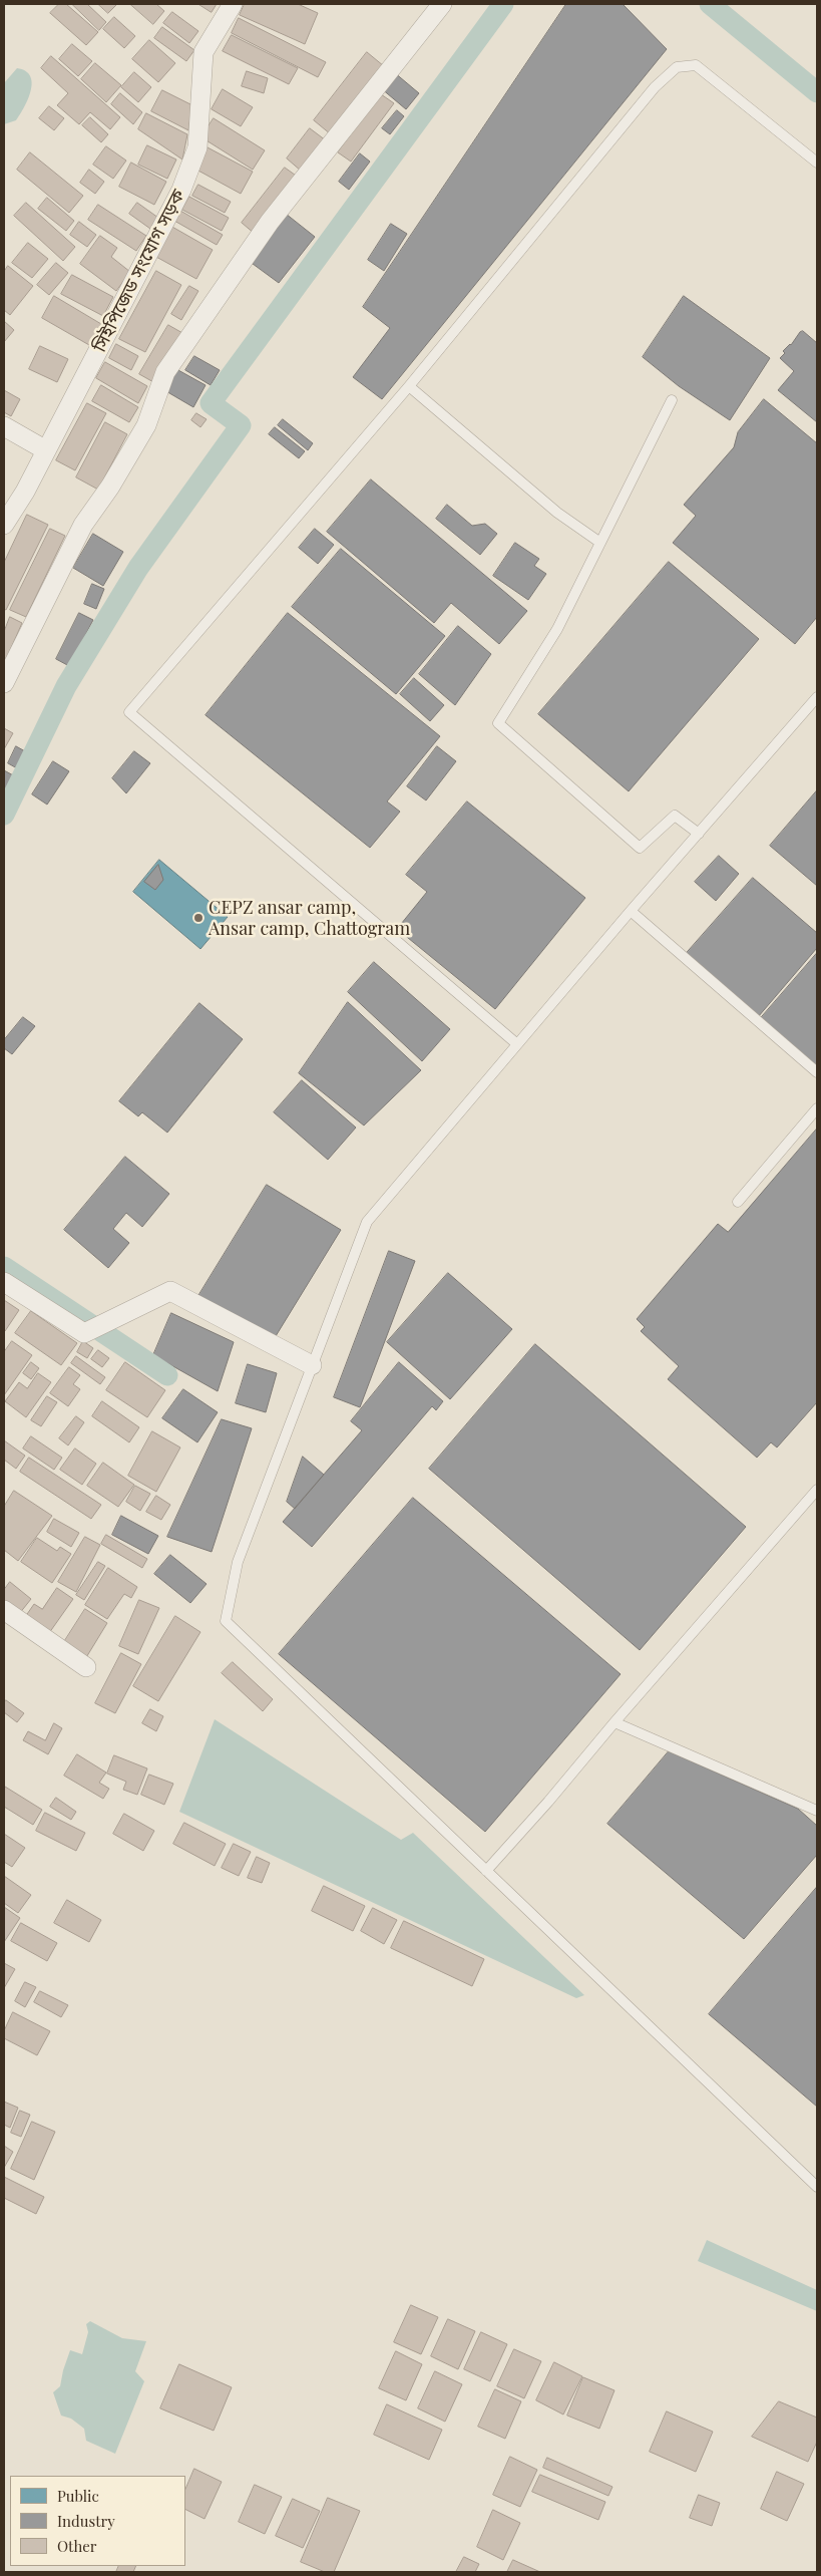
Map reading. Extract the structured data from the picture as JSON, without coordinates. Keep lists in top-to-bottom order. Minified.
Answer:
{"streets":{"street":["সিইপিজেড সংযোগ সড়ক"]},"places":["CEPZ ansar camp, Ansar camp, Chattogram"],"legend":["Public","Industry","Other"]}
